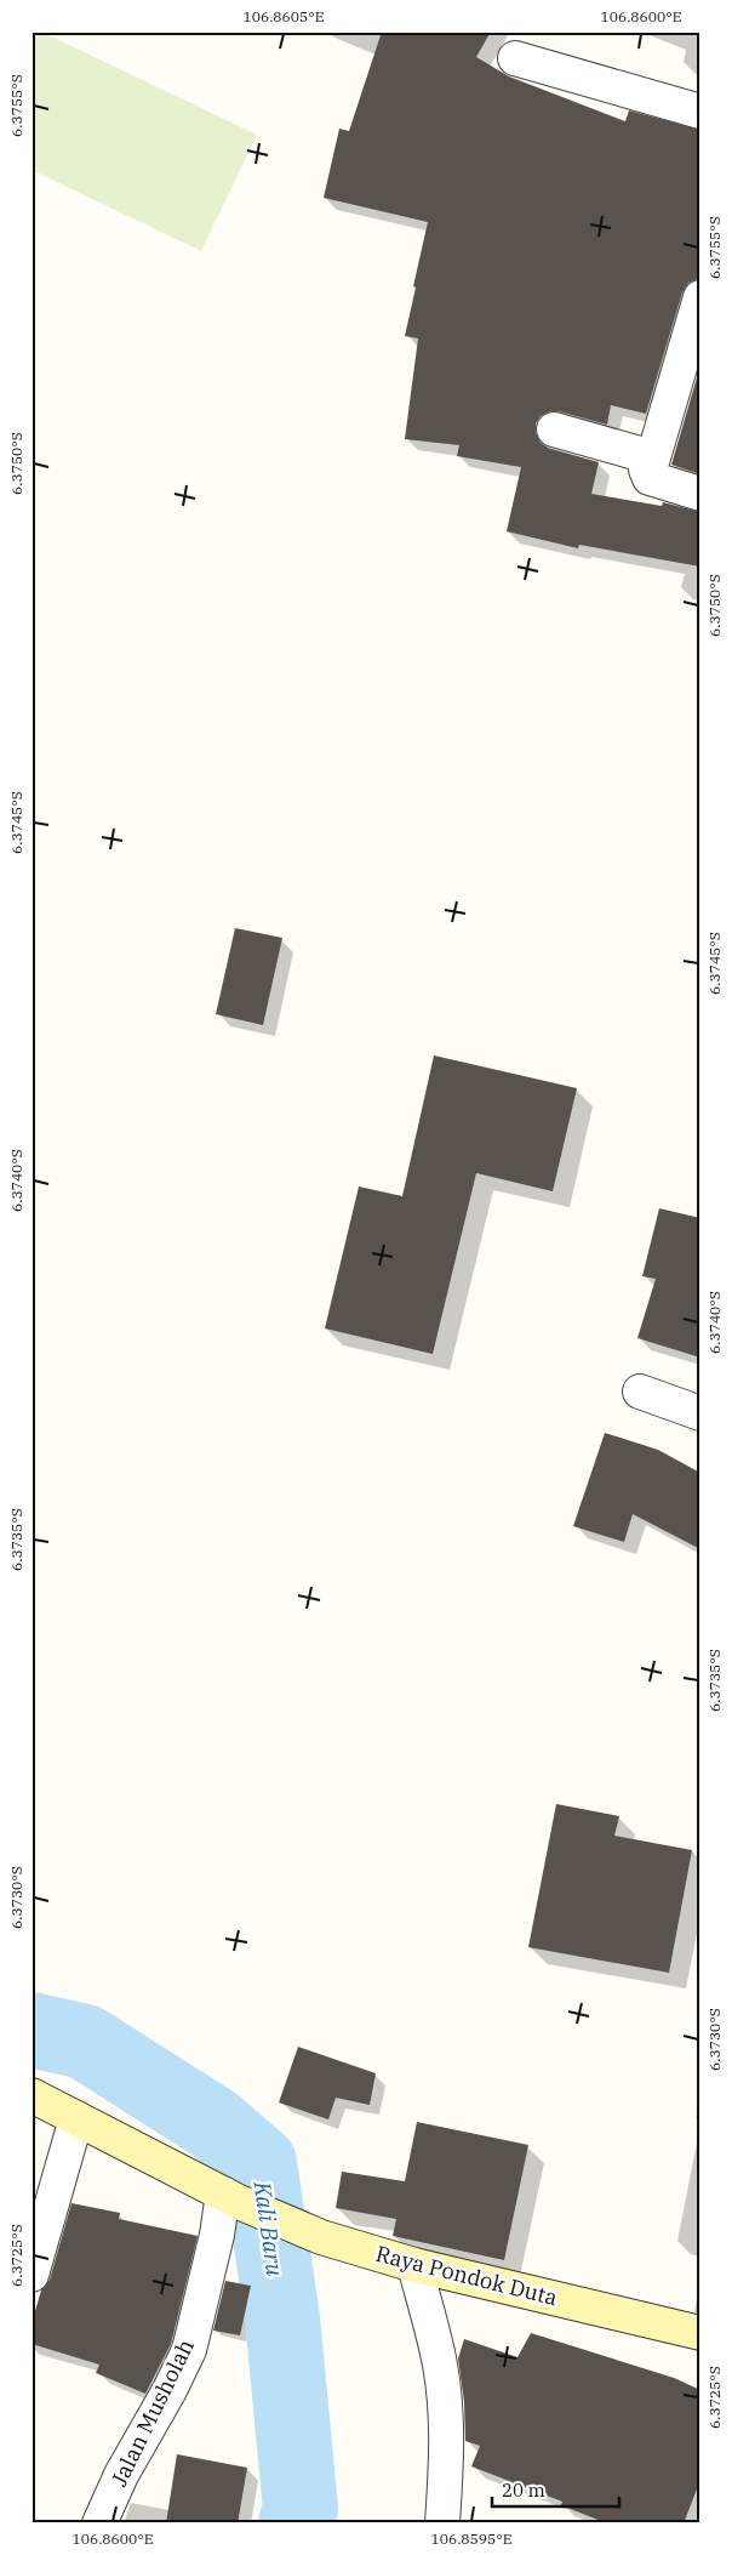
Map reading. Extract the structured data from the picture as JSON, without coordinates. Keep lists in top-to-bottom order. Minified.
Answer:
{"streets":{"main road":["Raya Pondok Duta"],"street":["Jalan Musholah"]},"crossings":[["Raya Pondok Duta","Jalan Musholah"]],"water":["Kali Baru"],"scale_bar":"20 m","coordinates":["106.8605°E","106.8600°E","6.3755°S","6.3750°S","6.3745°S","6.3740°S","6.3735°S","6.3730°S","6.3725°S","106.8595°E"]}
